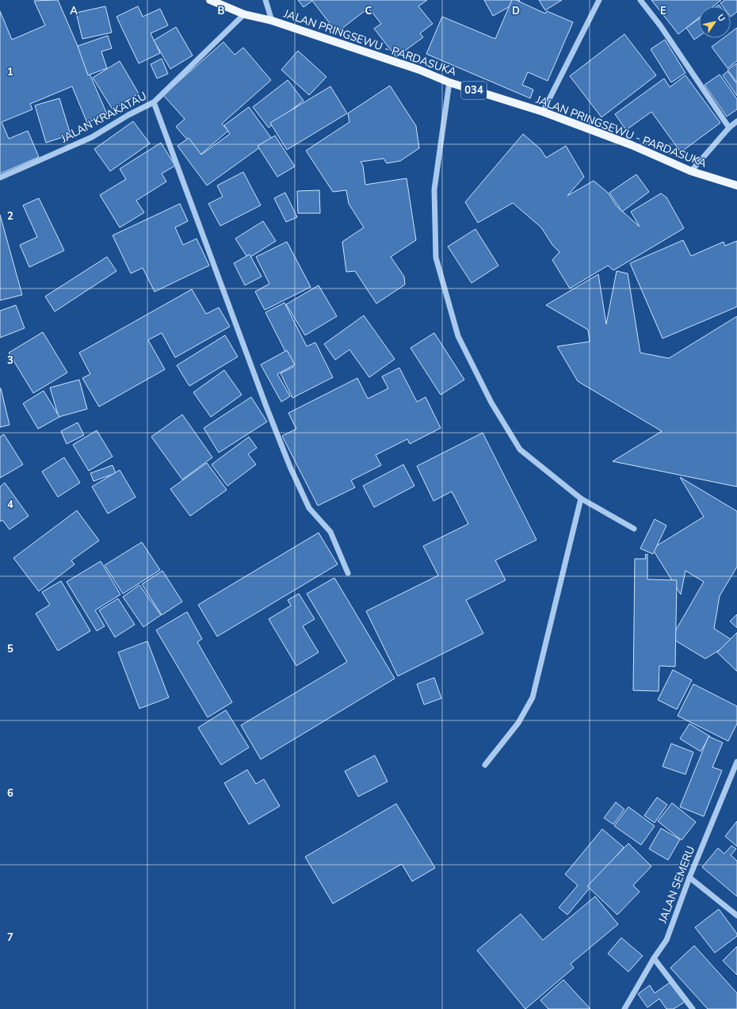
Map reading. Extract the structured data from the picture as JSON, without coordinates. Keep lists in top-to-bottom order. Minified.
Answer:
{"streets":{"main road":["JALAN PRINGSEWU - PARDASUKA","034"],"street":["JALAN KRAKATAU","JALAN SEMERU"]},"crossings":[["JALAN PRINGSEWU - PARDASUKA","JALAN KRAKATAU"]],"north":"top right","grid":{"columns":["A","B","C","D","E"],"rows":["1","2","3","4","5","6","7"]}}
